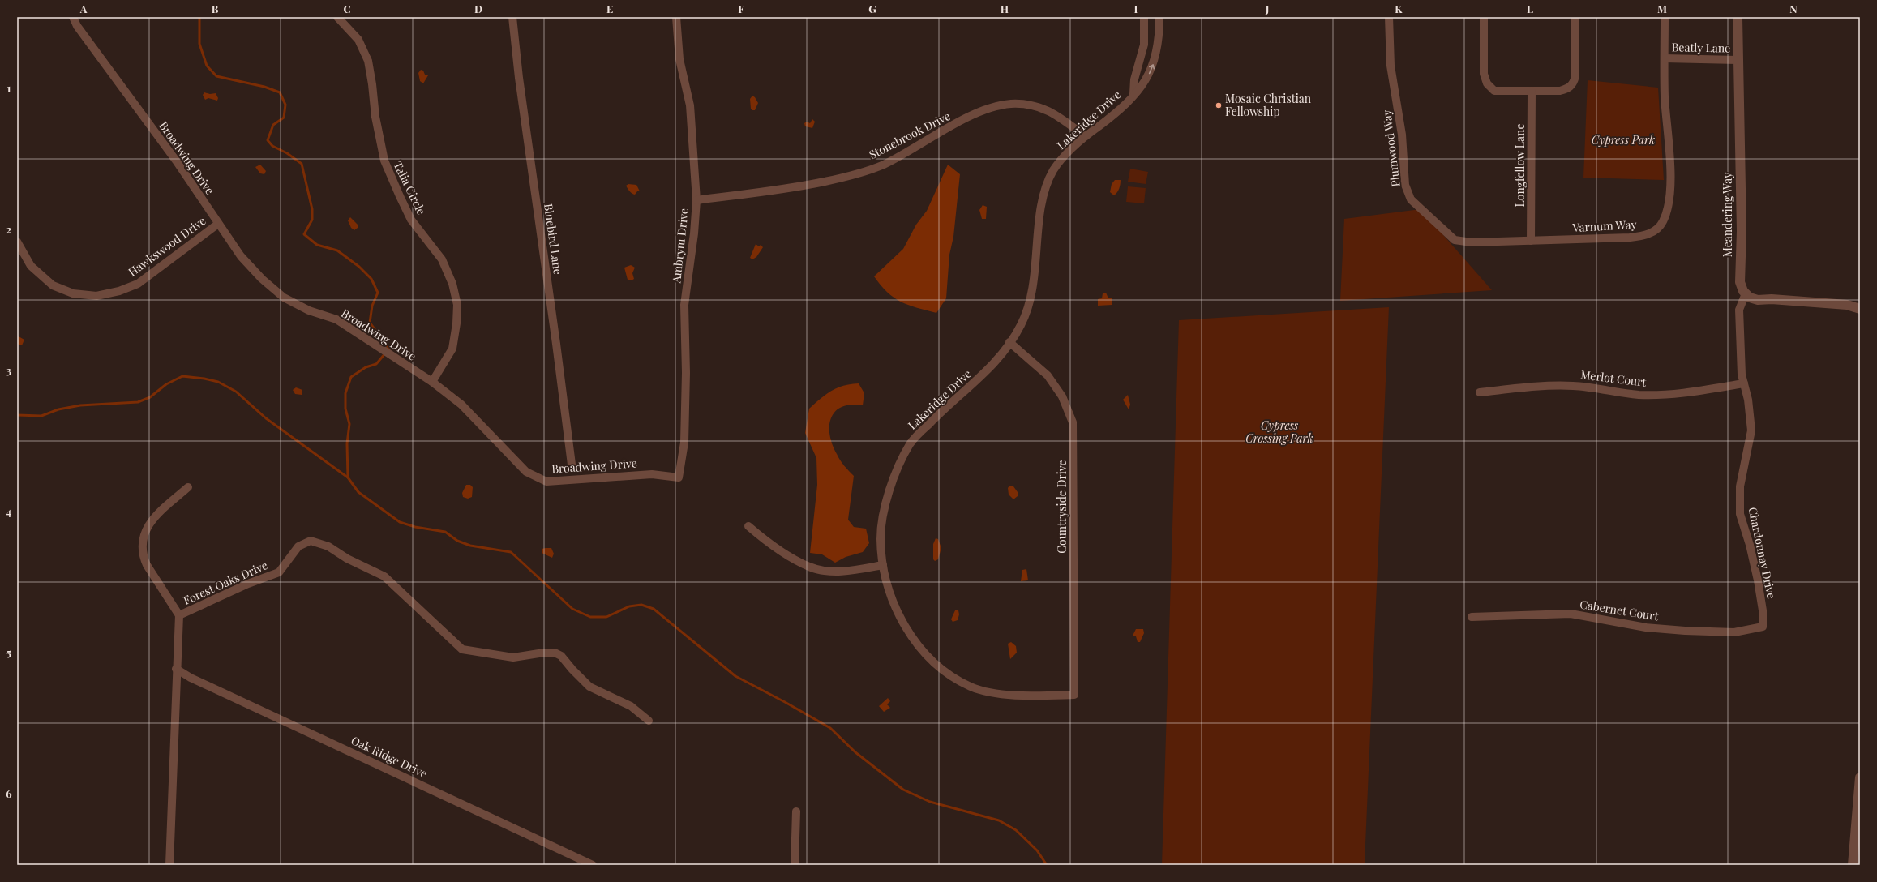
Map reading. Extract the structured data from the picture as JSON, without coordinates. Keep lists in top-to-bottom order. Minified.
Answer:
{"streets":{"street":["Beatly Lane","Lakeridge Drive","Stonebrook Drive","Plumwood Way","Broadwing Drive","Longfellow Lane","Talia Circle","Meandering Way","Varnum Way","Bluebird Lane","Ambrym Drive","Hawkswood Drive","Merlot Court","Countryside Drive","Chardonnay Drive","Forest Oaks Drive","Cabernet Court","Oak Ridge Drive"]},"crossings":[["Beatly Lane","Meandering Way"],["Beatly Lane","Varnum Way"],["Lakeridge Drive","Stonebrook Drive"],["Lakeridge Drive","Countryside Drive"],["Stonebrook Drive","Ambrym Drive"],["Plumwood Way","Longfellow Lane"],["Plumwood Way","Varnum Way"],["Broadwing Drive","Talia Circle"],["Broadwing Drive","Ambrym Drive"],["Broadwing Drive","Hawkswood Drive"],["Longfellow Lane","Varnum Way"],["Meandering Way","Chardonnay Drive"],["Merlot Court","Chardonnay Drive"],["Chardonnay Drive","Cabernet Court"],["Forest Oaks Drive","Oak Ridge Drive"]],"parks":["Cypress Park","Cypress Crossing Park"],"places":["Mosaic Christian Fellowship"],"grid":{"columns":["A","B","C","D","E","F","G","H","I","J","K","L","M","N"],"rows":["1","2","3","4","5","6"]}}
